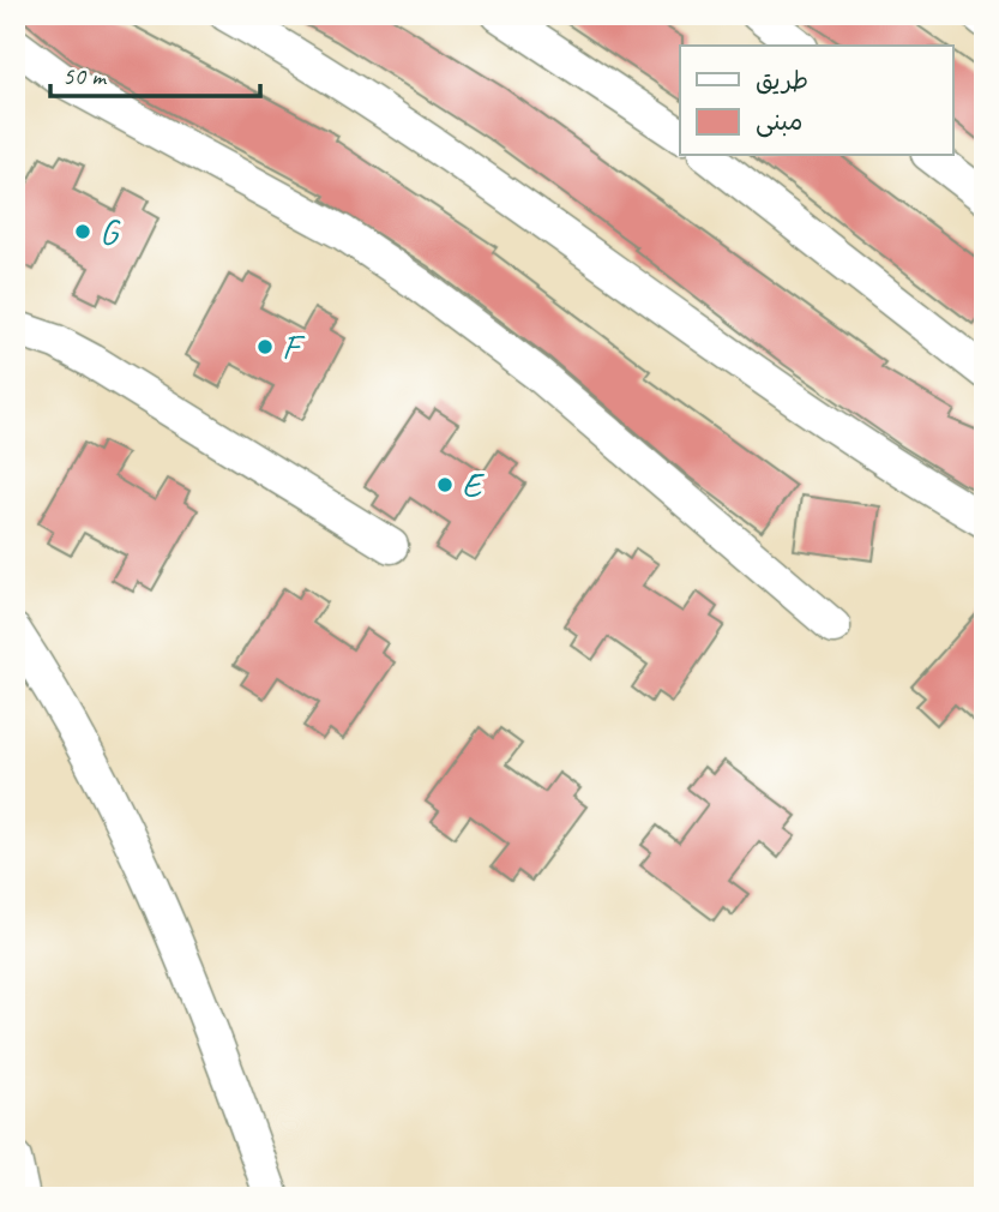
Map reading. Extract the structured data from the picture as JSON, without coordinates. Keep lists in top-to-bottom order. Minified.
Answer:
{"places":["G","F","E"],"legend":["طريق","مبنى"],"scale_bar":"50 m"}
